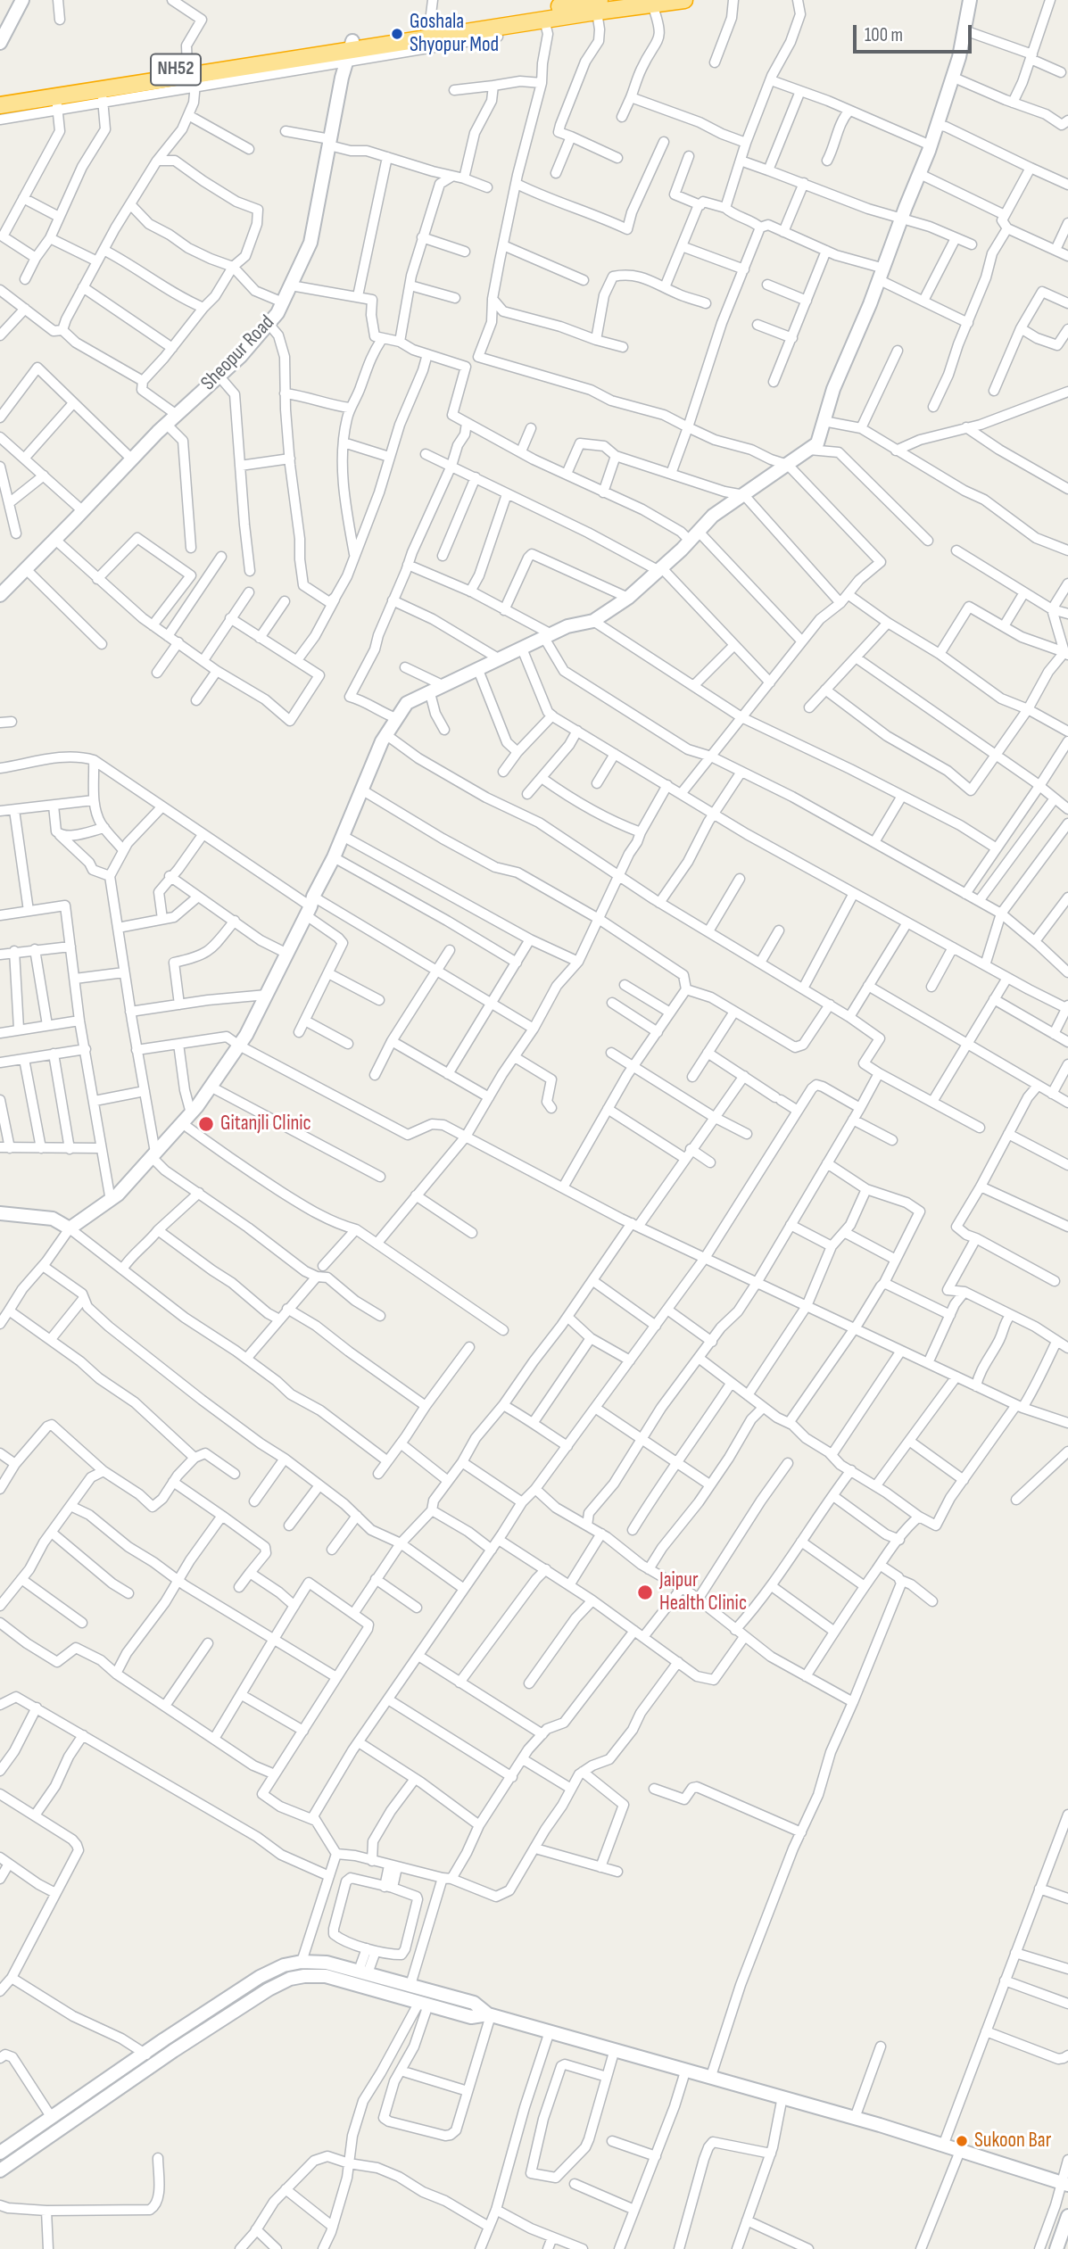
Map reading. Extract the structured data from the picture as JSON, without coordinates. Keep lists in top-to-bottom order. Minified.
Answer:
{"streets":{"highway":["NH52"],"street":["Sheopur Road"]},"crossings":[["NH52","Sheopur Road"]],"places":["Goshala Shyopur Mod","Gitanjli Clinic","Jaipur Health Clinic","Sukoon Bar"],"scale_bar":"100 m"}
